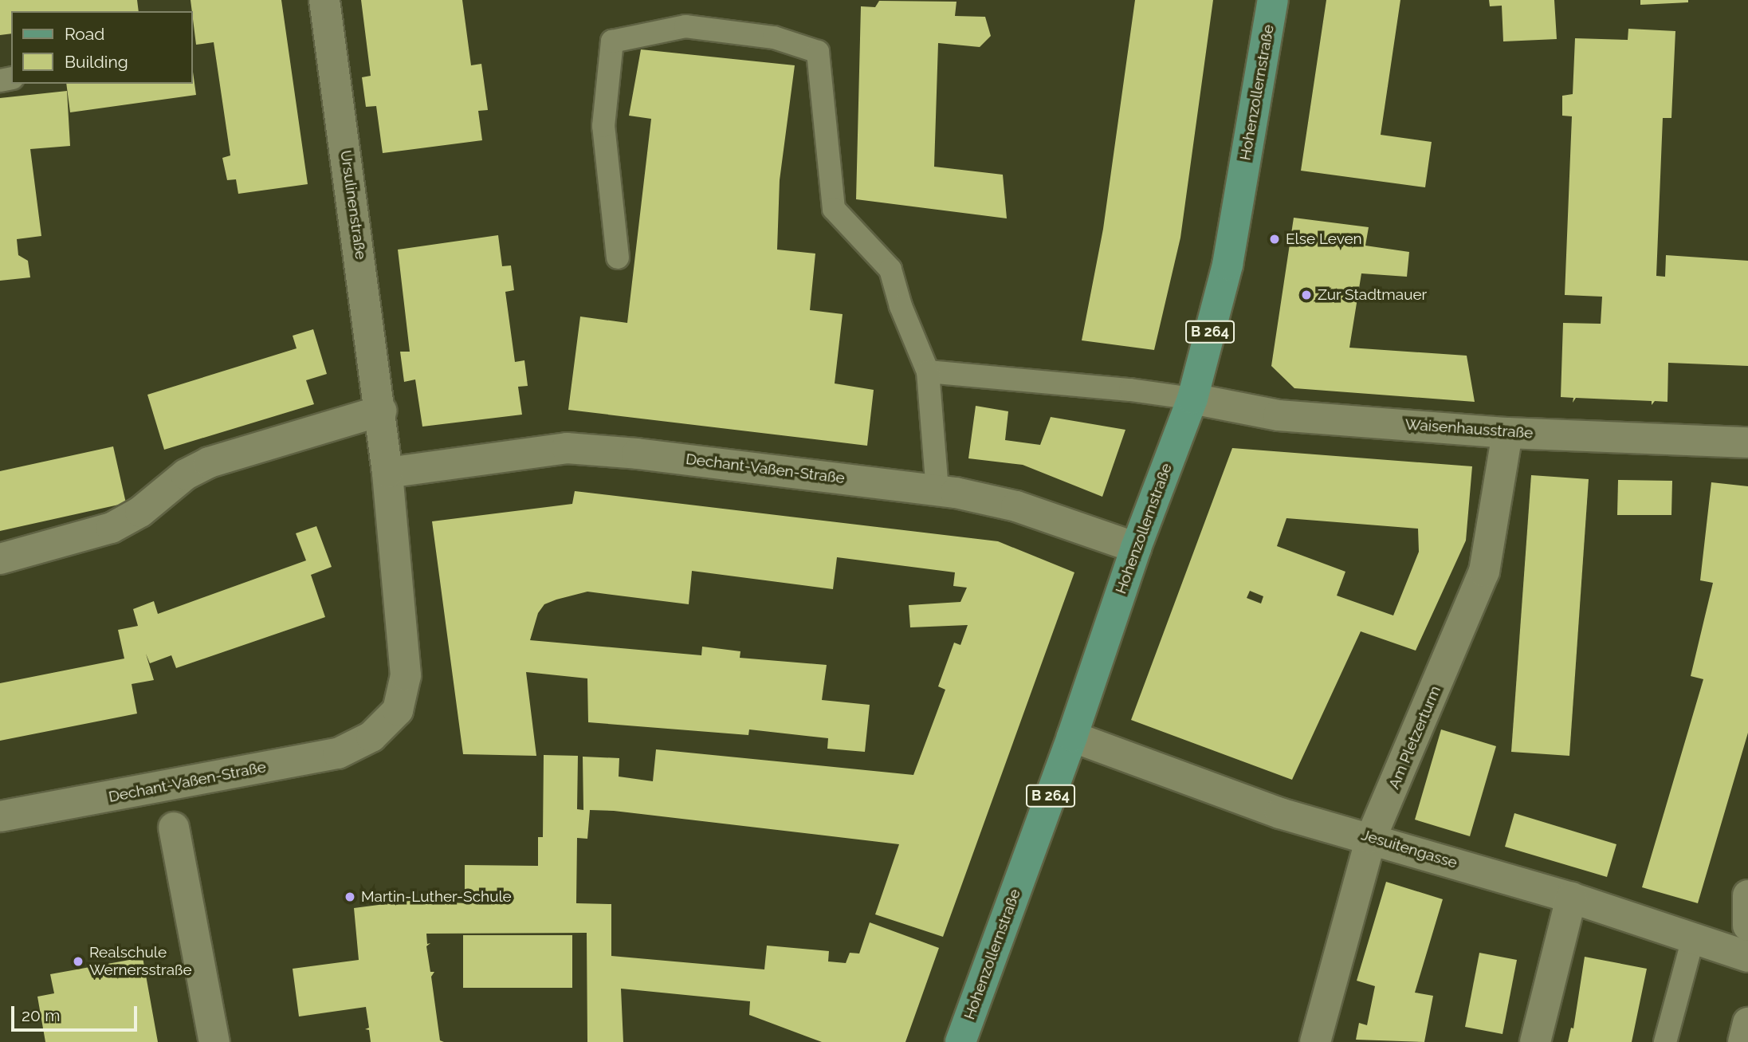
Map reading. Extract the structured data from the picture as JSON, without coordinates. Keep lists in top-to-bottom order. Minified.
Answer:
{"streets":{"main road":["Hohenzollernstraße","B 264"],"street":["Ursulinenstraße","Waisenhausstraße","Dechant-Vaßen-Straße","Am Pletzerturm","Jesuitengasse"]},"crossings":[["Hohenzollernstraße","Waisenhausstraße"],["Hohenzollernstraße","Dechant-Vaßen-Straße"],["Hohenzollernstraße","Jesuitengasse"],["Ursulinenstraße","Dechant-Vaßen-Straße"],["Waisenhausstraße","Am Pletzerturm"],["Am Pletzerturm","Jesuitengasse"]],"places":["Else Leven","Zur Stadtmauer","Martin-Luther-Schule","Realschule Wernersstraße"],"legend":["Road","Building"],"scale_bar":"20 m"}
